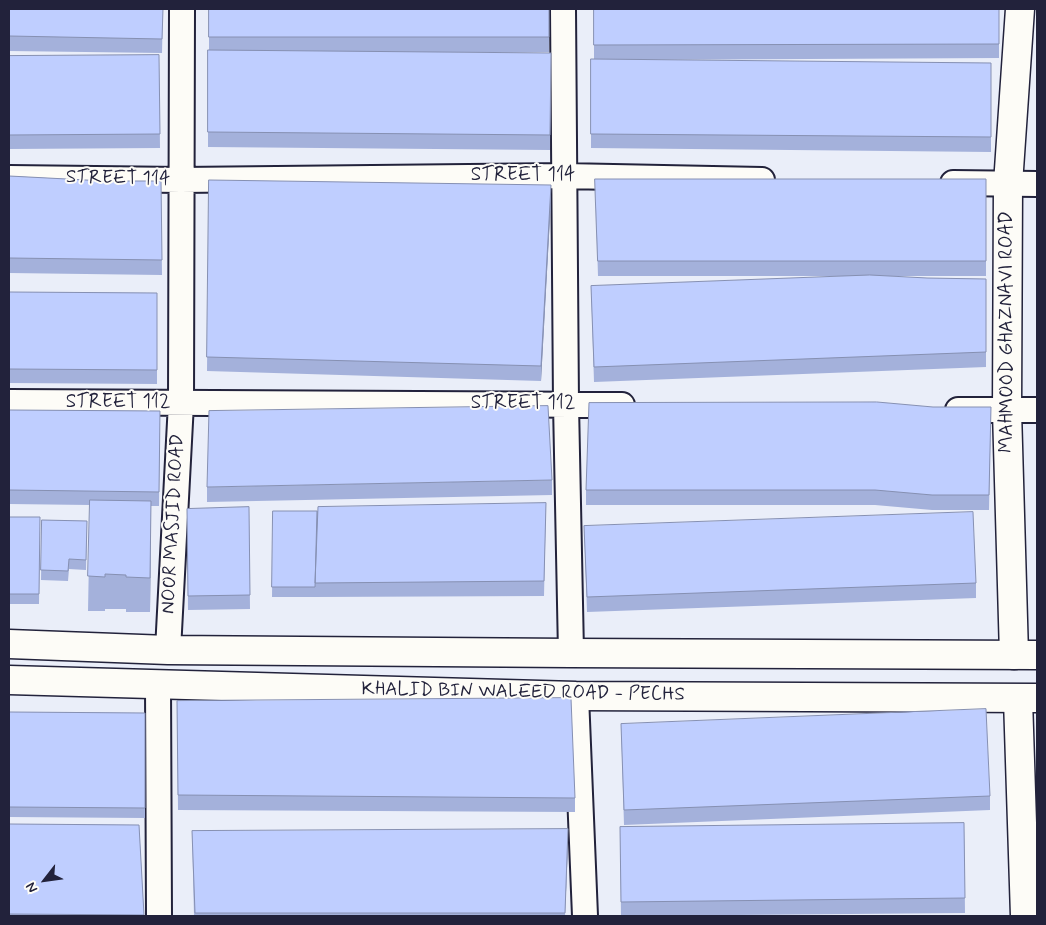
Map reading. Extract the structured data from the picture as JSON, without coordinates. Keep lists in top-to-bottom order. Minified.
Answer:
{"streets":{"main road":["MAHMOOD GHAZNAVI ROAD","KHALID BIN WALEED ROAD - PECHS"],"street":["STREET 114","STREET 112","NOOR MASJID ROAD"]},"crossings":[["STREET 114","NOOR MASJID ROAD"],["MAHMOOD GHAZNAVI ROAD","KHALID BIN WALEED ROAD - PECHS"],["STREET 112","NOOR MASJID ROAD"],["NOOR MASJID ROAD","KHALID BIN WALEED ROAD - PECHS"]],"north":"bottom left"}
